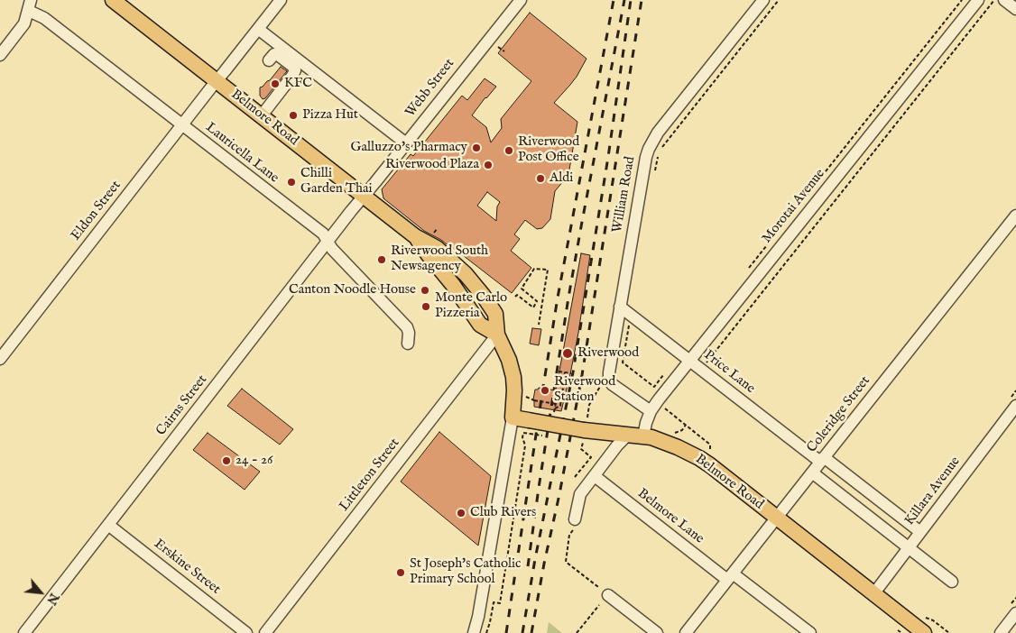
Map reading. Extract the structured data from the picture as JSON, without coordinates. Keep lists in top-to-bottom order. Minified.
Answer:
{"streets":{"main road":["Belmore Road"],"street":["Webb Street","Lauricella Lane","William Road","Morotai Avenue","Eldon Street","Price Lane","Cairns Street","Coleridge Street","Littleton Street","Killara Avenue","Belmore Lane","Erskine Street"]},"crossings":[["Webb Street","Belmore Road"],["Webb Street","Cairns Street"],["Belmore Road","Morotai Avenue"],["Belmore Road","Eldon Street"],["Belmore Road","Cairns Street"],["Belmore Road","Coleridge Street"],["Belmore Road","Littleton Street"],["Belmore Road","Killara Avenue"],["Lauricella Lane","Eldon Street"],["Lauricella Lane","Cairns Street"],["William Road","Price Lane"],["Morotai Avenue","Price Lane"],["Price Lane","Coleridge Street"],["Price Lane","Killara Avenue"],["Cairns Street","Erskine Street"],["Coleridge Street","Belmore Lane"]],"places":["KFC","Pizza Hut","Galluzzo's Pharmacy","Riverwood Post Office","Riverwood Plaza","Aldi","Chilli Garden Thai","Riverwood South Newsagency","Canton Noodle House","Monte Carlo Pizzeria","Riverwood","Riverwood Station","24 - 26","Club Rivers","St Joseph's Catholic Primary School"],"north":"bottom right"}
